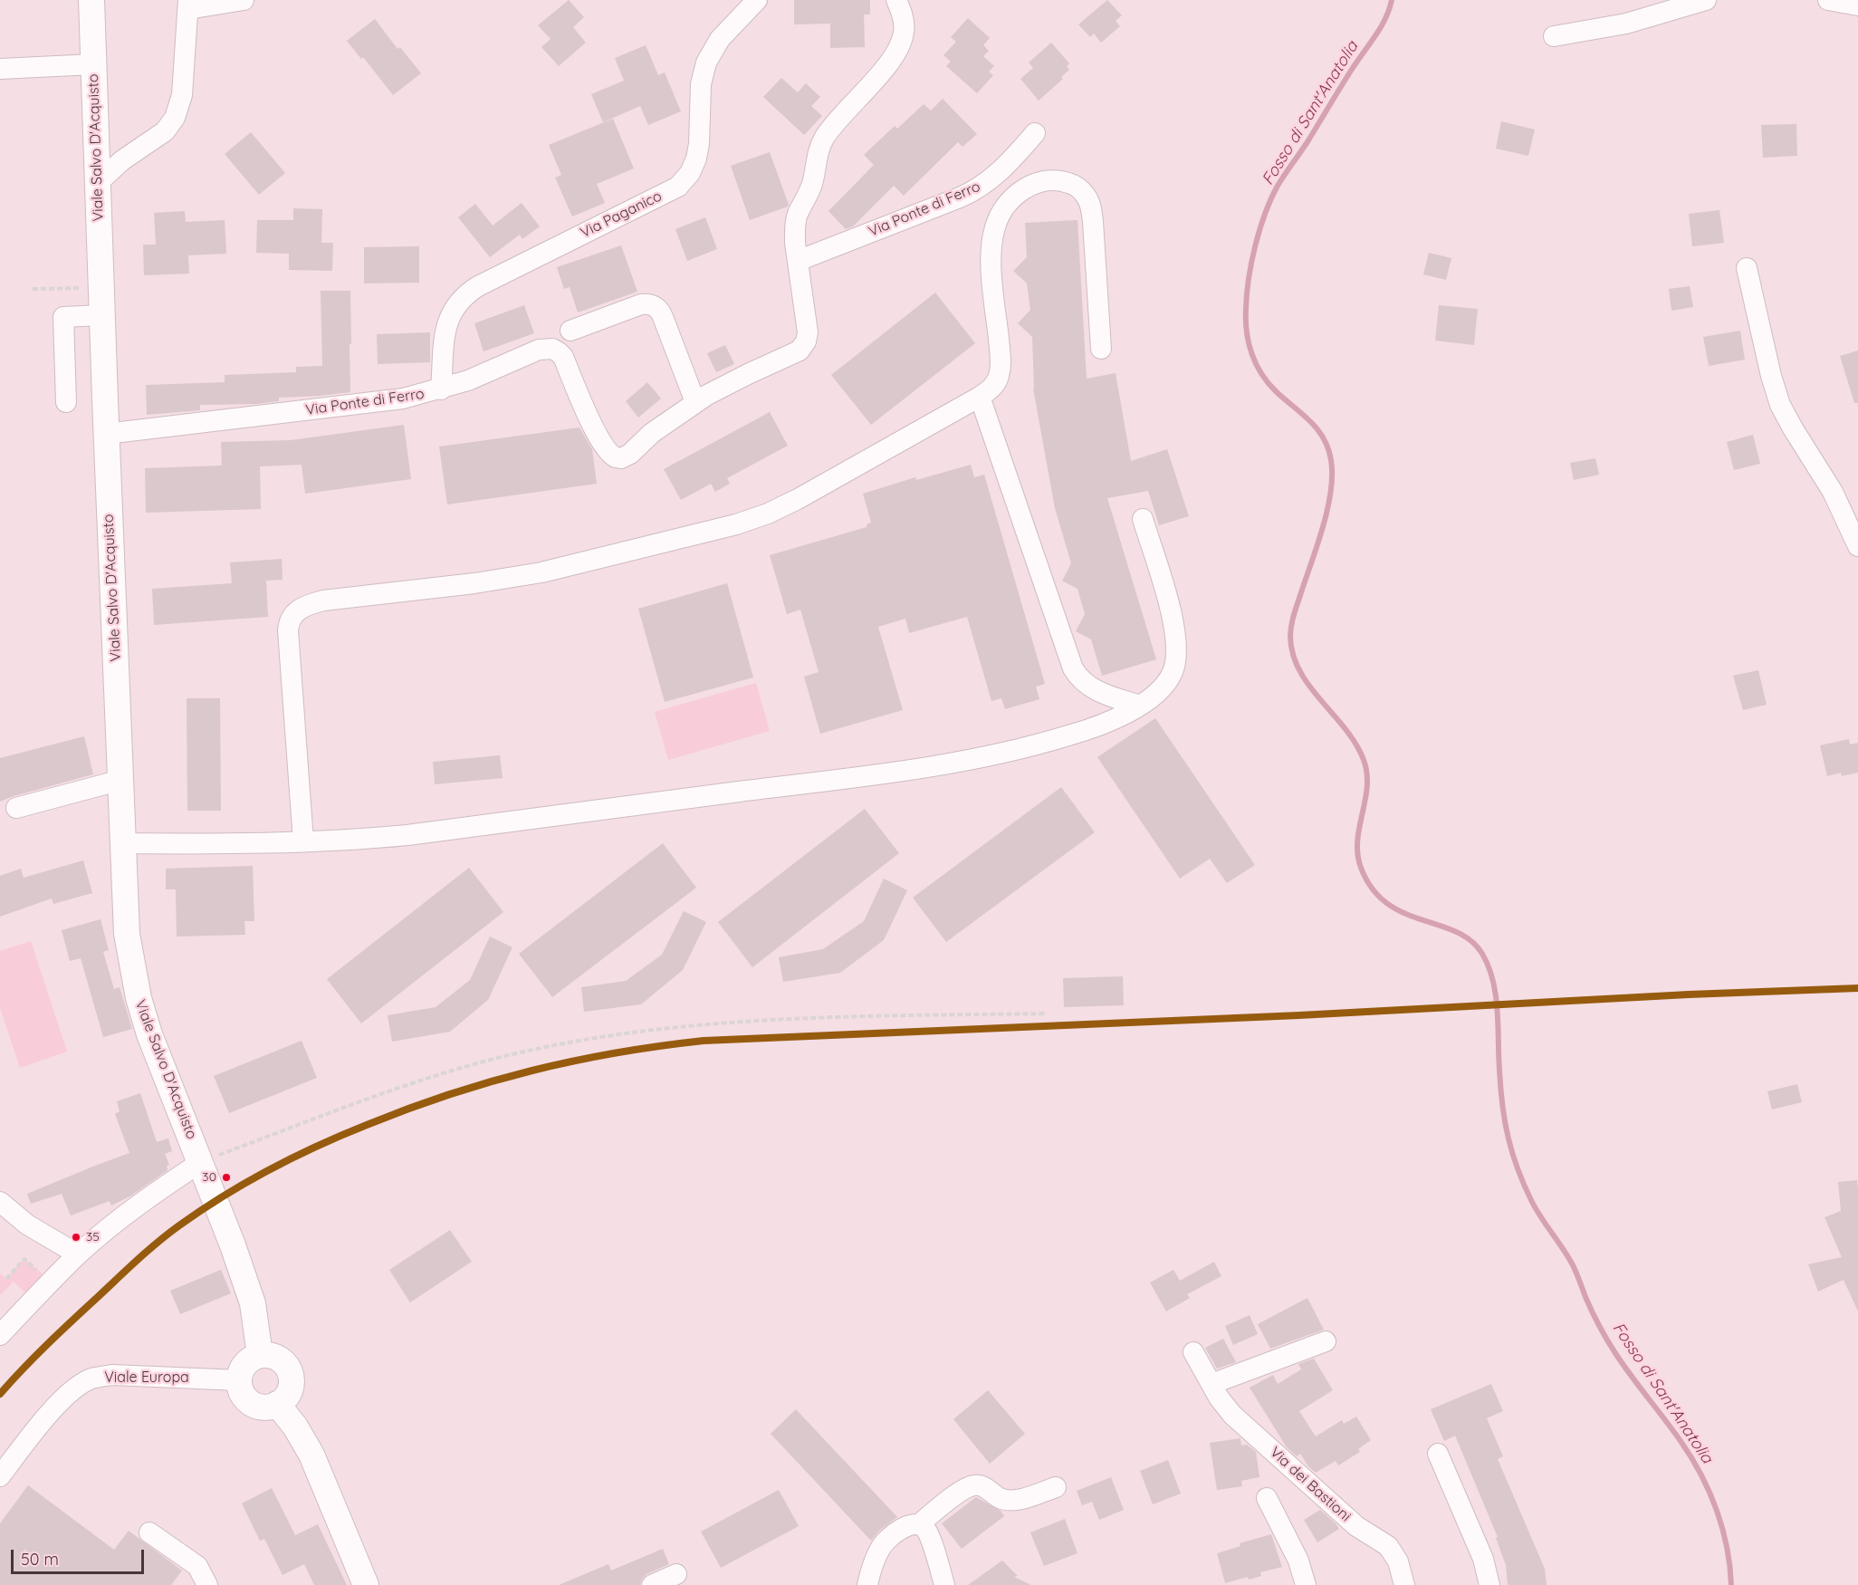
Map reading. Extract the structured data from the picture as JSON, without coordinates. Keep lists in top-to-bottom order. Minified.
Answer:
{"streets":{"main road":["Viale Salvo D'Acquisto"],"street":["Via Ponte di Ferro","Via Paganico","Viale Europa","Via dei Bastioni"]},"crossings":[["Viale Salvo D'Acquisto","Via Ponte di Ferro"],["Viale Salvo D'Acquisto","Viale Europa"],["Via Ponte di Ferro","Via Paganico"]],"water":["Fosso di Sant'Anatolia"],"places":["30","35"],"scale_bar":"50 m"}
